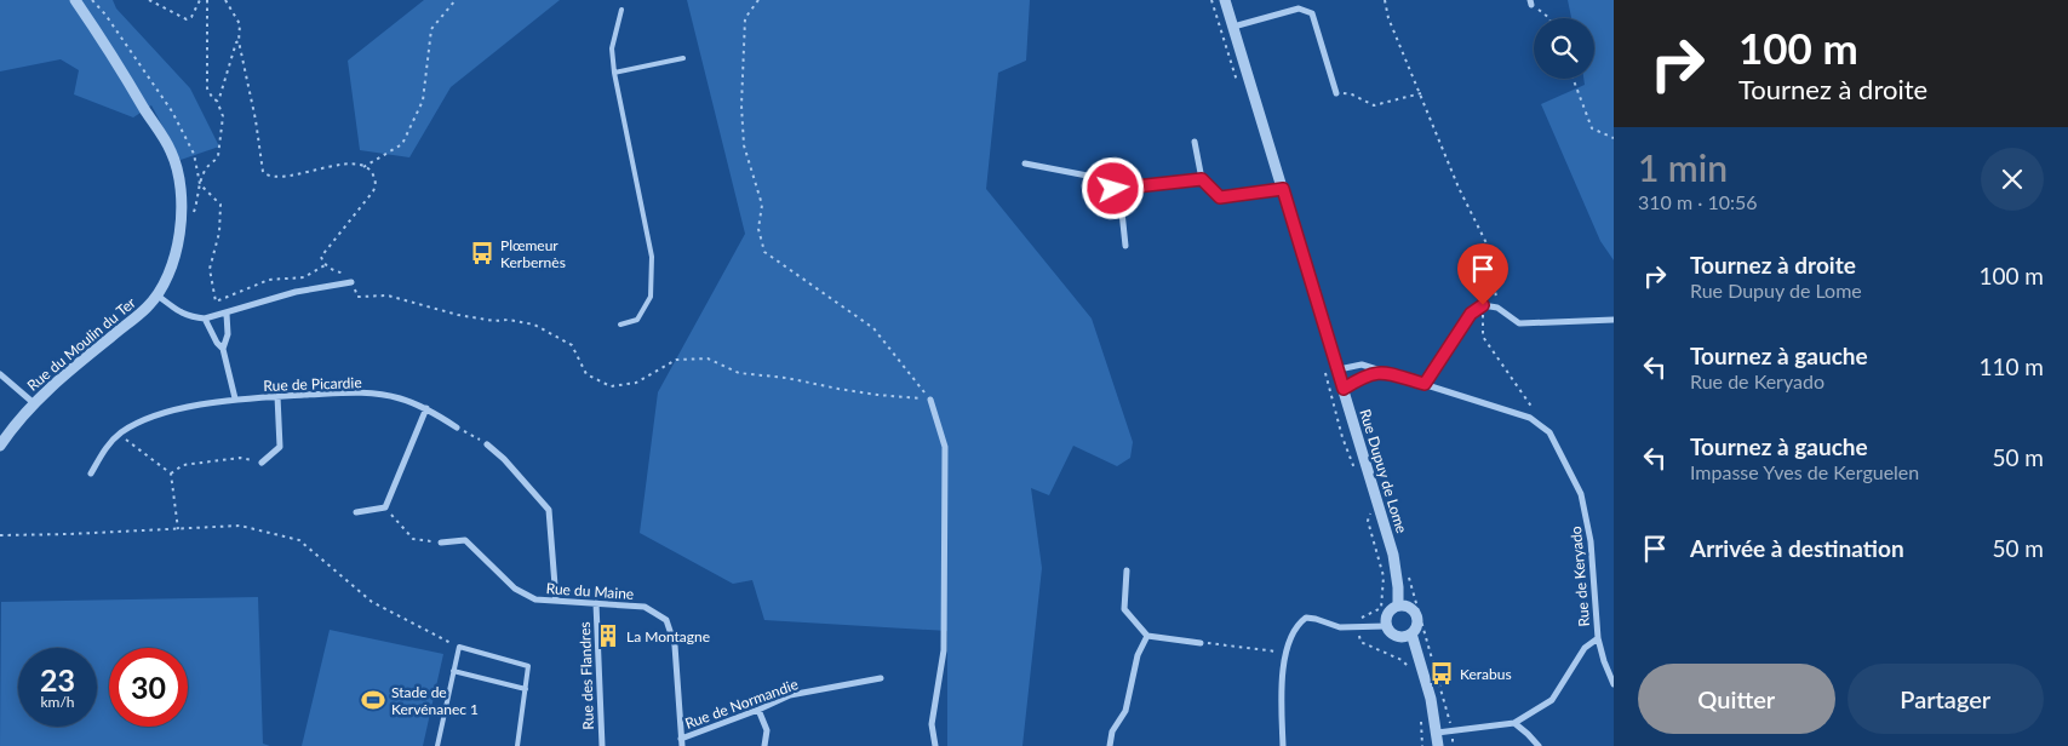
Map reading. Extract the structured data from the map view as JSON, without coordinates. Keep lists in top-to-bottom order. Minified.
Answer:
{"streets":{"street":["Rue du Moulin du Ter","Rue de Picardie","Rue Dupuy de Lome","Rue de Keryado","Rue du Maine","Rue des Flandres","Rue de Normandie"]},"crossings":[["Rue Dupuy de Lome","Rue de Keryado"],["Rue du Maine","Rue des Flandres"],["Rue du Maine","Rue de Normandie"]],"places":{"bus stop":["Plœmeur Kerbernès","Kerabus"],"building":["La Montagne"],"sports":["Stade de Kervénanec 1"]},"page":{"turn":["100 m","Tournez à droite"],"heading":["1 min","310 m · 10:56"],"list":[{"name":"Tournez à droite","note":"Rue Dupuy de Lome","value":"100 m"},{"name":"Tournez à gauche","note":"Rue de Keryado","value":"110 m"},{"name":"Tournez à gauche","note":"Impasse Yves de Kerguelen","value":"50 m"},{"name":"Arrivée à destination","value":"50 m"}],"speed":"23 km/h","limit":"30","buttons":["Quitter","Partager"]}}
